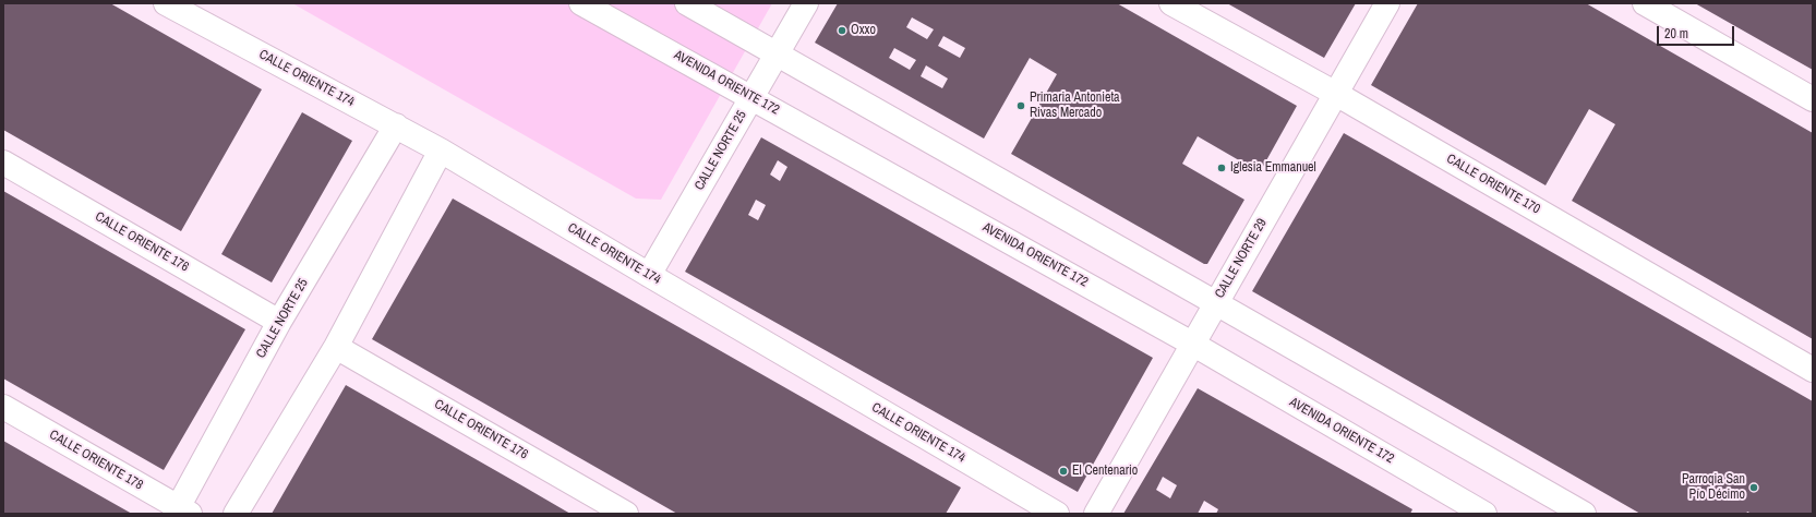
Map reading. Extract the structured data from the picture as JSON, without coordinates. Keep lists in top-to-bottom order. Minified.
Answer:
{"streets":{"street":["CALLE ORIENTE 174","AVENIDA ORIENTE 172","CALLE NORTE 25","CALLE ORIENTE 170","CALLE ORIENTE 176","CALLE NORTE 29","CALLE ORIENTE 178"]},"crossings":[["CALLE ORIENTE 174","CALLE NORTE 25"],["AVENIDA ORIENTE 172","CALLE NORTE 25"],["AVENIDA ORIENTE 172","CALLE NORTE 29"],["CALLE NORTE 25","CALLE ORIENTE 176"],["CALLE NORTE 25","CALLE ORIENTE 178"],["CALLE ORIENTE 170","CALLE NORTE 29"]],"places":["Oxxo","Primaria Antonieta Rivas Mercado","Iglesia Emmanuel","El Centenario","Parroqia San Pío Décimo"],"scale_bar":"20 m"}
